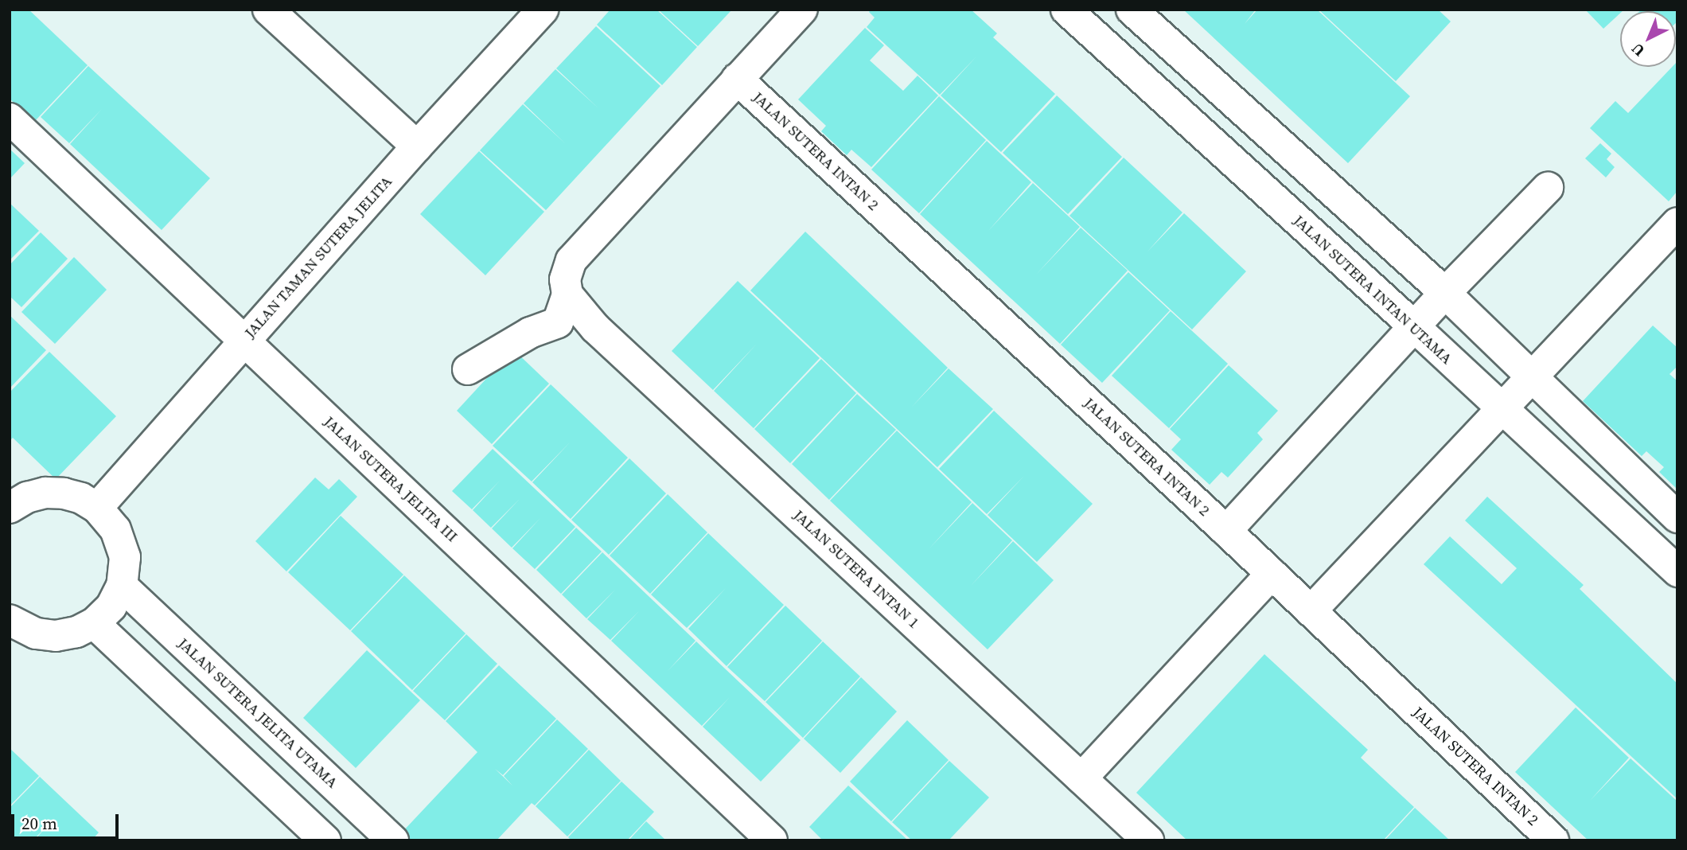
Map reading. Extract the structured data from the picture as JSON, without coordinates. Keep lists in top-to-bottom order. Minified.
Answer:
{"streets":{"street":["JALAN SUTERA INTAN 2","JALAN TAMAN SUTERA JELITA","JALAN SUTERA INTAN UTAMA","JALAN SUTERA JELITA III","JALAN SUTERA INTAN 1","JALAN SUTERA JELITA UTAMA"]},"crossings":[["JALAN TAMAN SUTERA JELITA","JALAN SUTERA JELITA III"]],"scale_bar":"20 m","north":"bottom left"}
